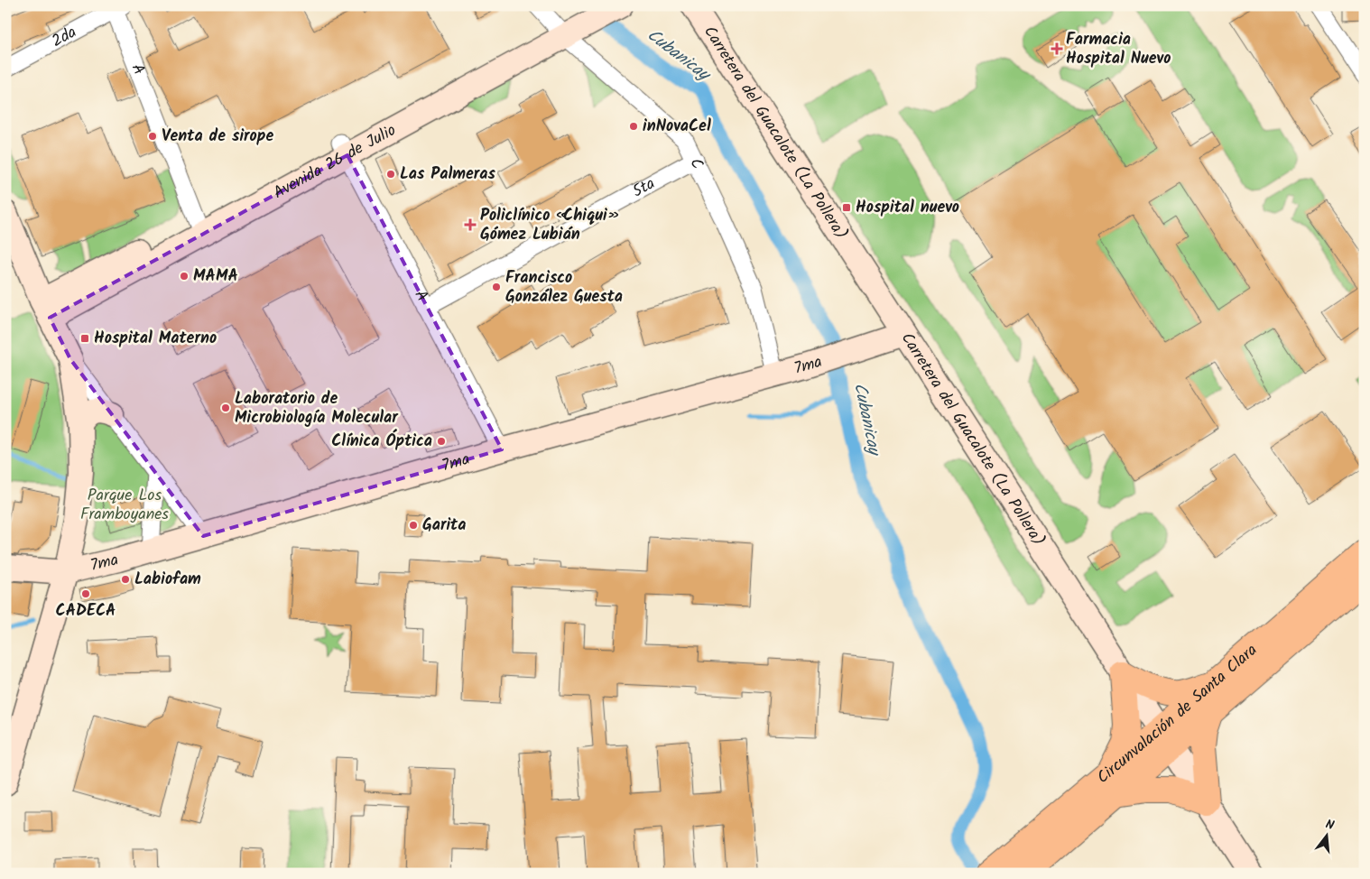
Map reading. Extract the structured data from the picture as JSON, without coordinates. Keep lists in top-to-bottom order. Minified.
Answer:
{"streets":{"highway":["Circunvalación de Santa Clara"],"main road":["Carretera del Guacalote (La Pollera)","Avenida 26 de Julio","7ma"],"street":["2da","A","C","5ta"]},"crossings":[["2da","A"],["A","Avenida 26 de Julio"],["A","5ta"],["A","7ma"],["Carretera del Guacalote (La Pollera)","7ma"],["Carretera del Guacalote (La Pollera)","Circunvalación de Santa Clara"],["Avenida 26 de Julio","C"],["C","5ta"],["C","7ma"]],"water":["Cubanicay"],"parks":["Parque Los Framboyanes"],"places":{"health":["Farmacia Hospital Nuevo","Policlínico «Chiqui» Gómez Lubián"],"other":["inNovaCel","Venta de sirope","Las Palmeras","MAMA","Francisco González Guesta","Laboratorio de Microbiología Molecular","Clínica Óptica","Garita","Labiofam","CADECA"],"transit":["Hospital nuevo","Hospital Materno"]},"north":"top"}
